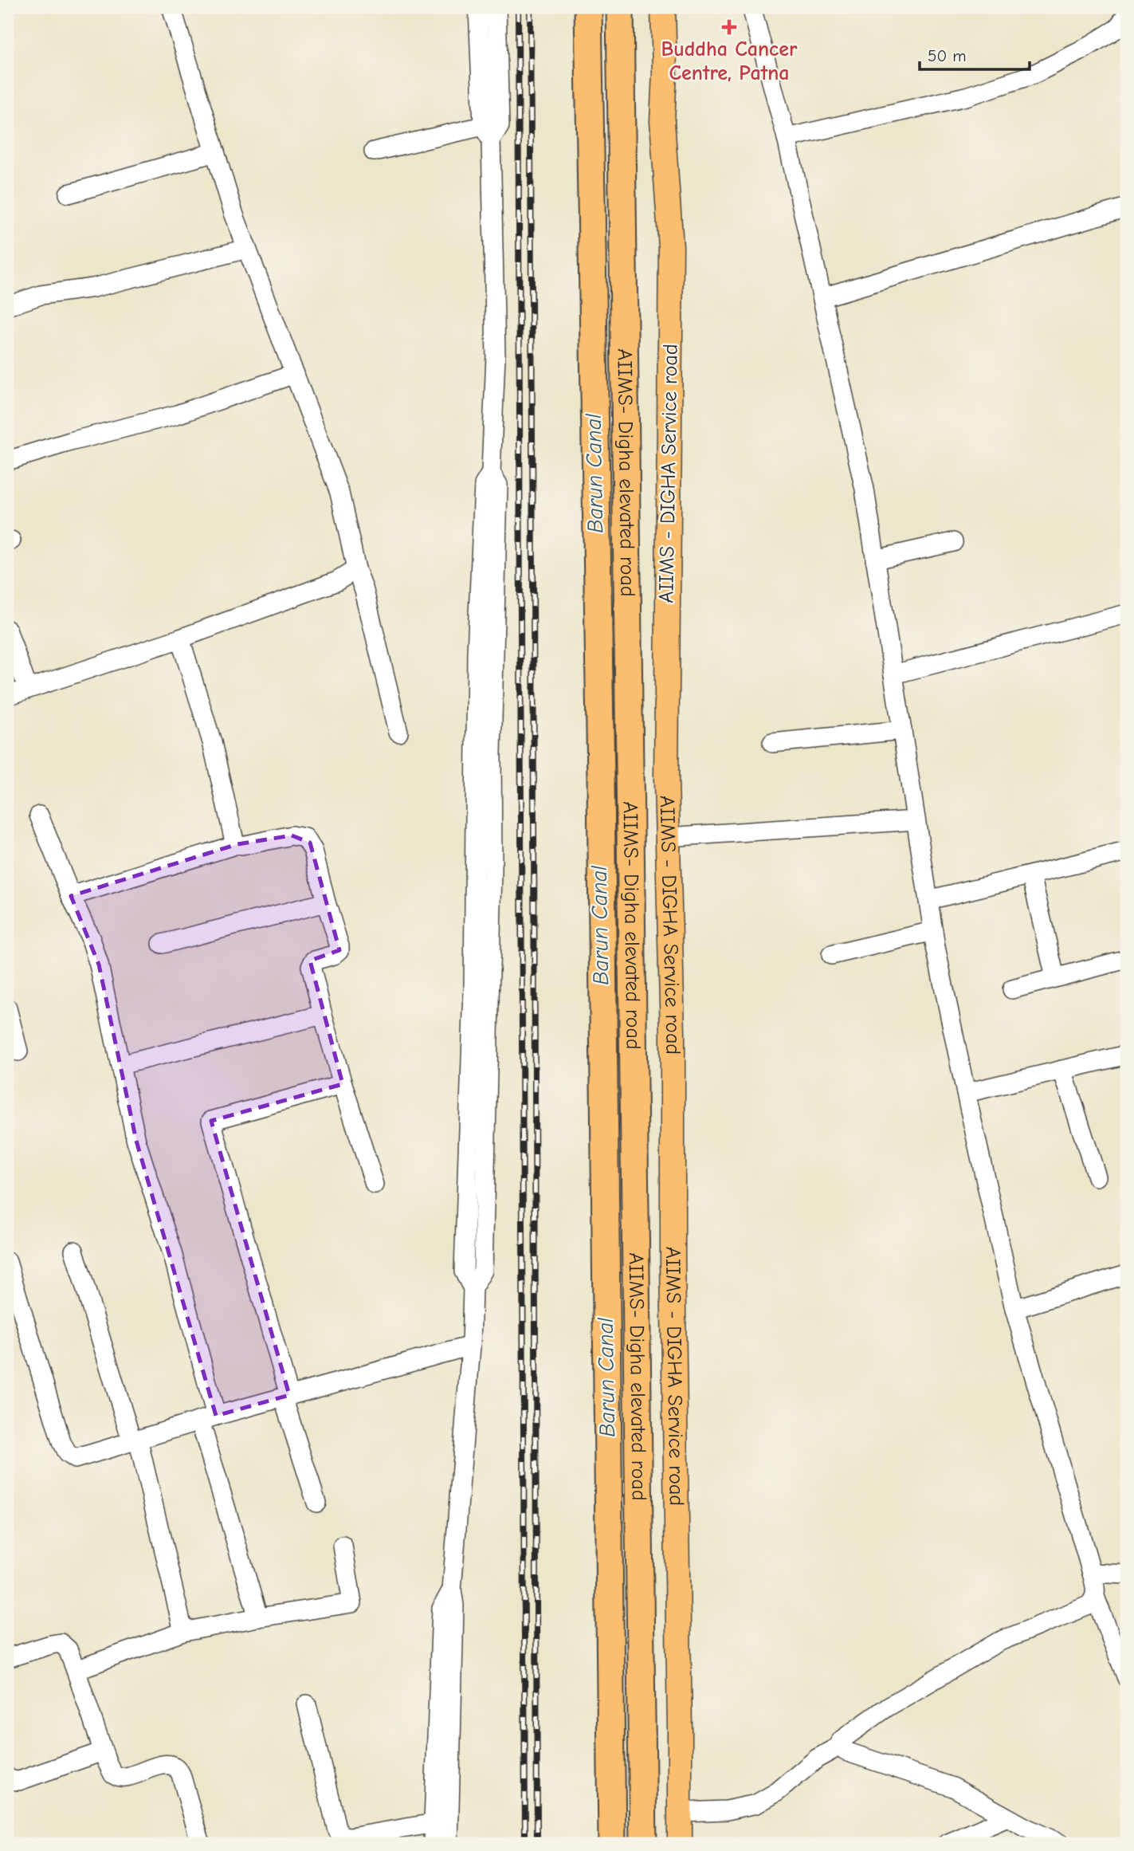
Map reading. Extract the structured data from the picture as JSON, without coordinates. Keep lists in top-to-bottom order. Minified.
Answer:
{"streets":{"highway":["AIIMS- Digha elevated road"],"main road":["AIIMS - DIGHA Service road"]},"water":["Barun Canal"],"places":{"health":["Buddha Cancer Centre, Patna"]},"scale_bar":"50 m"}
